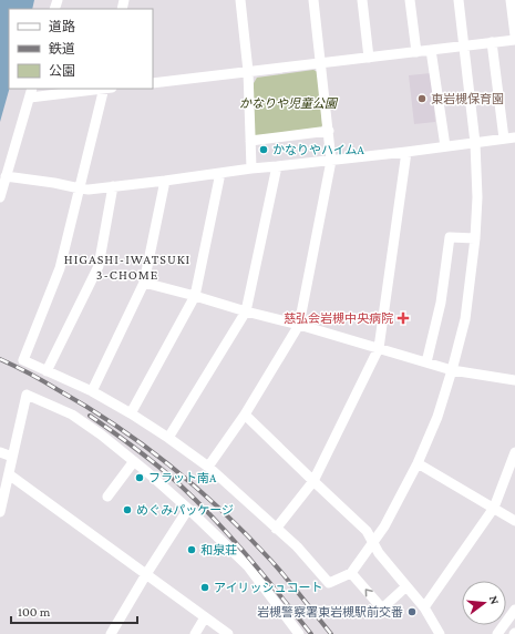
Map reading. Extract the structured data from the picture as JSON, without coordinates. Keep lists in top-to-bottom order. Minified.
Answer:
{"districts":["HIGASHI-IWATSUKI 3-CHOME"],"parks":["かなりや児童公園"],"places":{"other":["東岩槻保育園","かなりやハイムA","フラット南A","めぐみパッケージ","和泉荘","アイリッシュコート","岩槻警察署東岩槻駅前交番"],"health":["慈弘会岩槻中央病院"]},"legend":["道路","鉄道","公園"],"scale_bar":"100 m","north":"right"}
